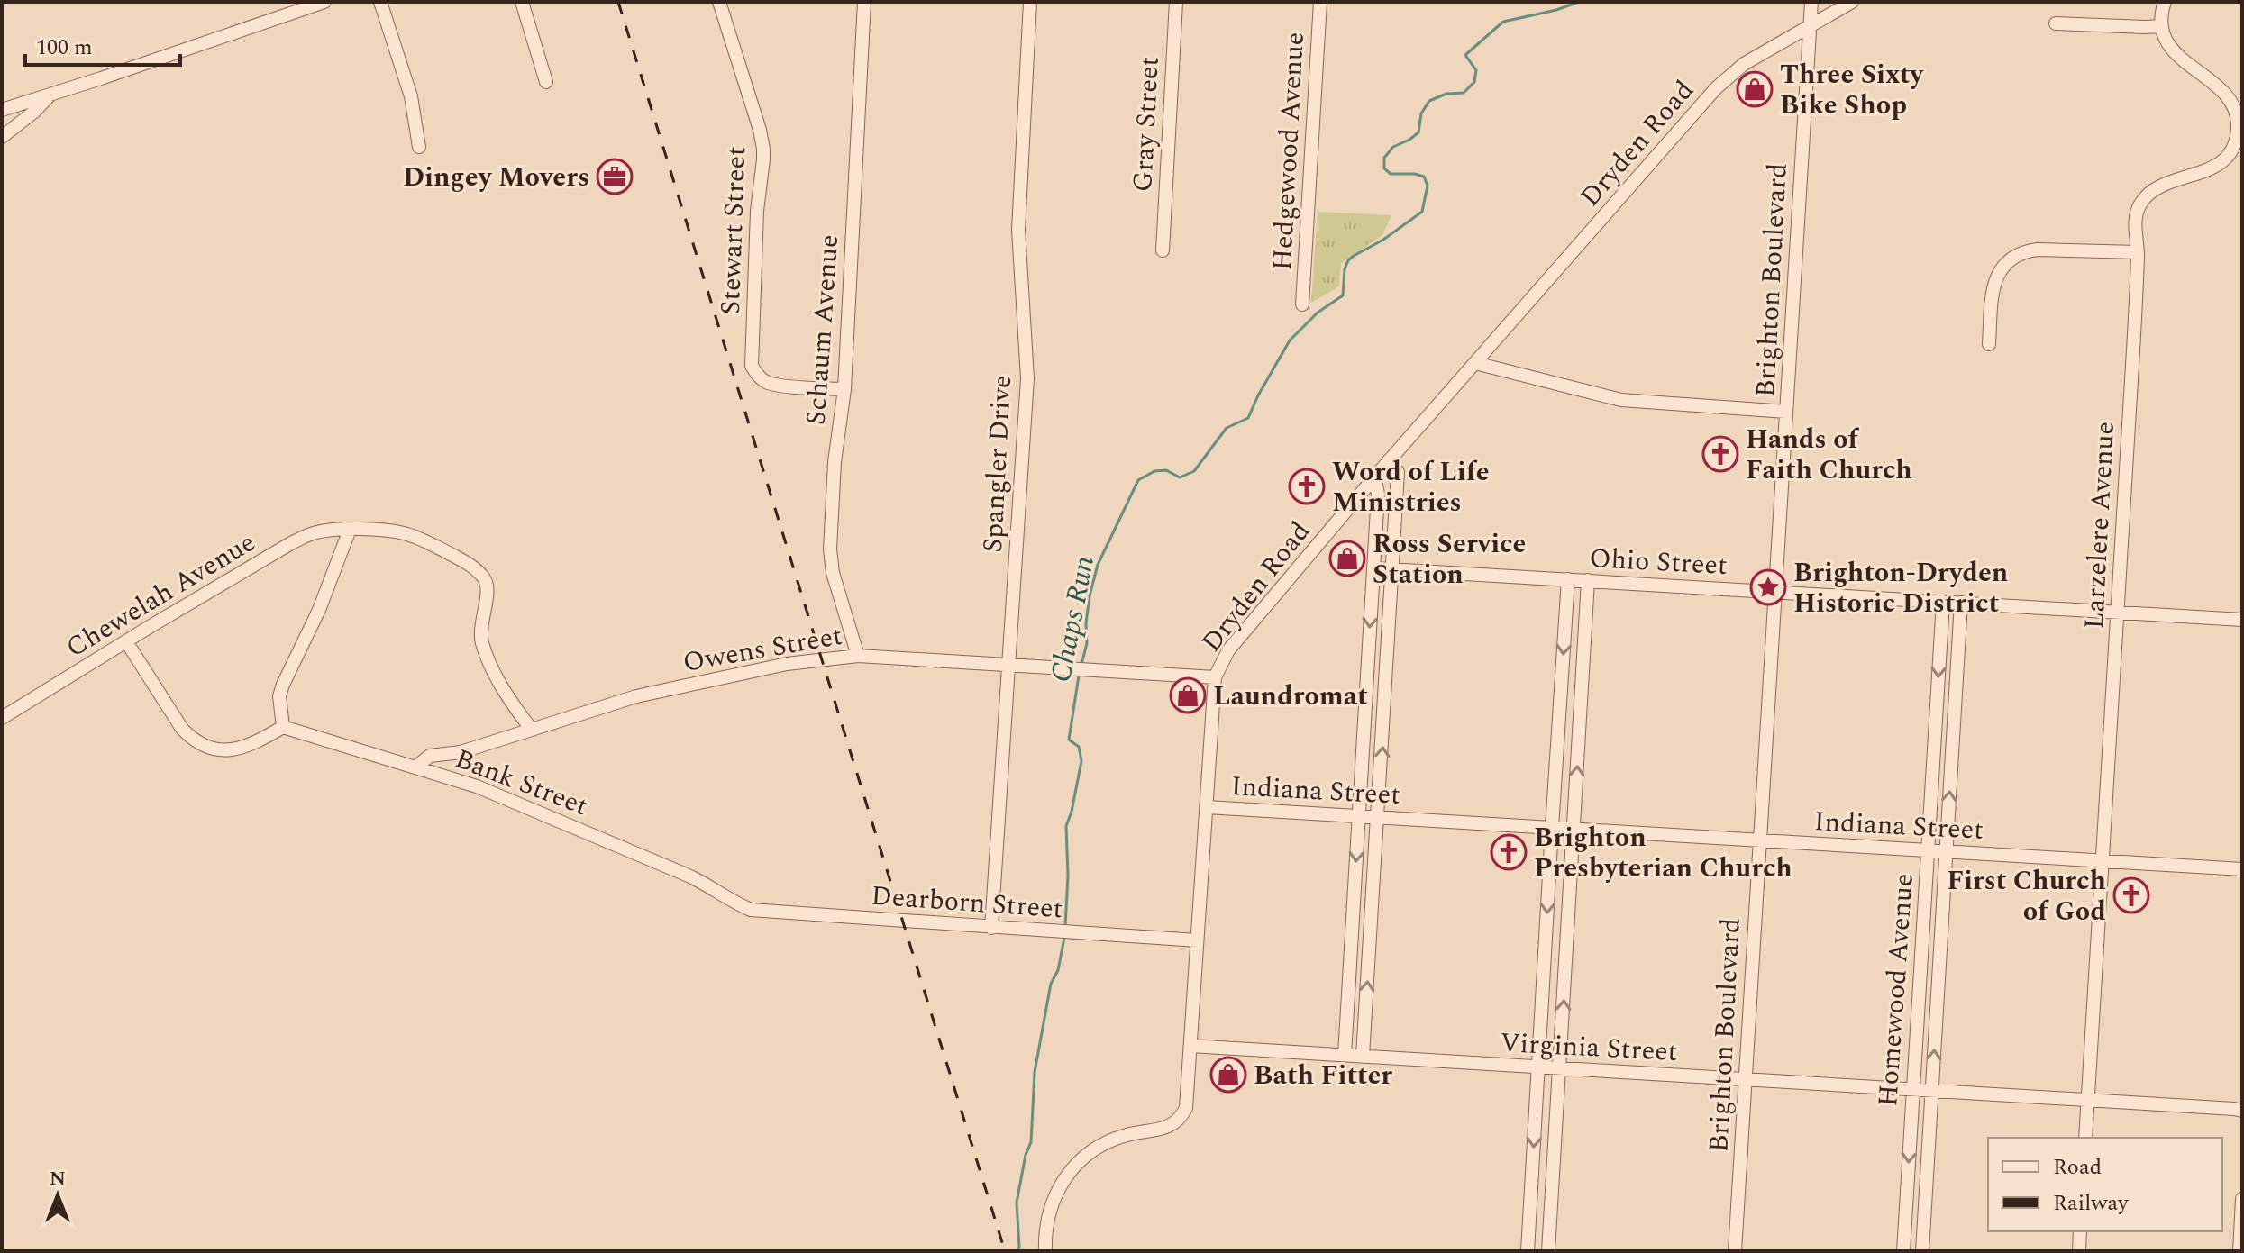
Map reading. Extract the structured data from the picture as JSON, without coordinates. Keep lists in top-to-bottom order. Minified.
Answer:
{"streets":{"street":["Gray Street","Dryden Road","Hedgewood Avenue","Stewart Street","Brighton Boulevard","Schaum Avenue","Spangler Drive","Larzelere Avenue","Ohio Street","Chewelah Avenue","Owens Street","Bank Street","Indiana Street","Dearborn Street","Homewood Avenue","Virginia Street"]},"crossings":[["Dryden Road","Brighton Boulevard"],["Dryden Road","Owens Street"],["Dryden Road","Indiana Street"],["Dryden Road","Dearborn Street"],["Dryden Road","Virginia Street"],["Stewart Street","Schaum Avenue"],["Brighton Boulevard","Ohio Street"],["Brighton Boulevard","Indiana Street"],["Brighton Boulevard","Virginia Street"],["Schaum Avenue","Owens Street"],["Spangler Drive","Owens Street"],["Spangler Drive","Dearborn Street"],["Larzelere Avenue","Ohio Street"],["Larzelere Avenue","Indiana Street"],["Larzelere Avenue","Virginia Street"],["Ohio Street","Homewood Avenue"],["Chewelah Avenue","Owens Street"],["Owens Street","Bank Street"],["Bank Street","Dearborn Street"],["Indiana Street","Homewood Avenue"],["Homewood Avenue","Virginia Street"]],"water":["Chaps Run"],"places":{"shop":["Three Sixty Bike Shop","Ross Service Station","Laundromat","Bath Fitter"],"office":["Dingey Movers"],"church":["Hands of Faith Church","Word of Life Ministries","Brighton Presbyterian Church","First Church of God"],"place":["Brighton-Dryden Historic District"]},"legend":["Road","Railway"],"scale_bar":"100 m","north":"top"}
